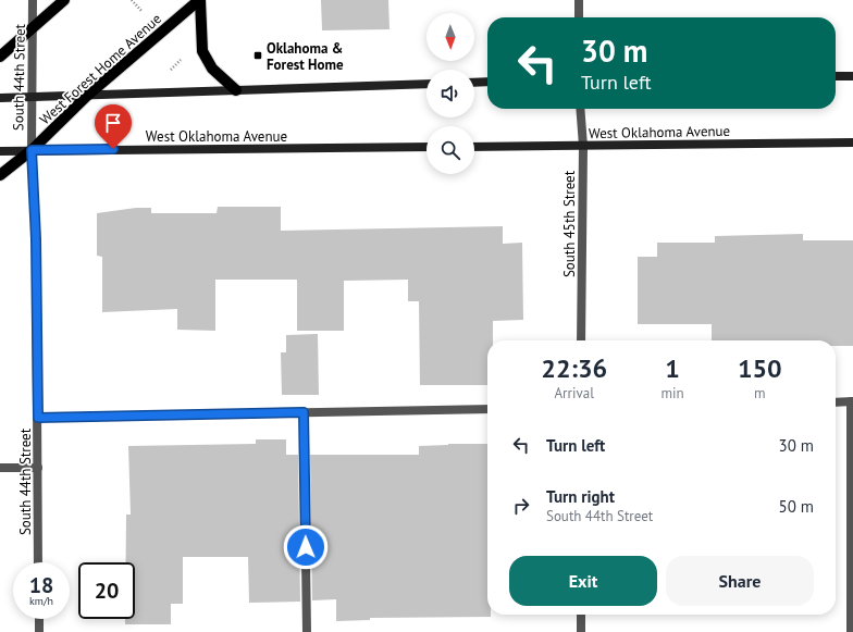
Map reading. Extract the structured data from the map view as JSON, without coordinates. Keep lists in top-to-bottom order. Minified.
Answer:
{"streets":{"main road":["West Forest Home Avenue","West Oklahoma Avenue"],"street":["South 44th Street","South 45th Street"]},"crossings":[["West Forest Home Avenue","South 44th Street"],["West Forest Home Avenue","West Oklahoma Avenue"],["South 44th Street","West Oklahoma Avenue"],["West Oklahoma Avenue","South 45th Street"]],"places":{"transit":["Oklahoma & Forest Home"]},"north":"bottom","page":{"turn":["30 m","Turn left"],"eta":["22:36","Arrival","1","min","150","m"],"list":[{"name":"Turn left","value":"30 m"},{"name":"Turn right","note":"South 44th Street","value":"50 m"}],"buttons":["Exit","Share"],"speed":"18 km/h","limit":"20"}}
